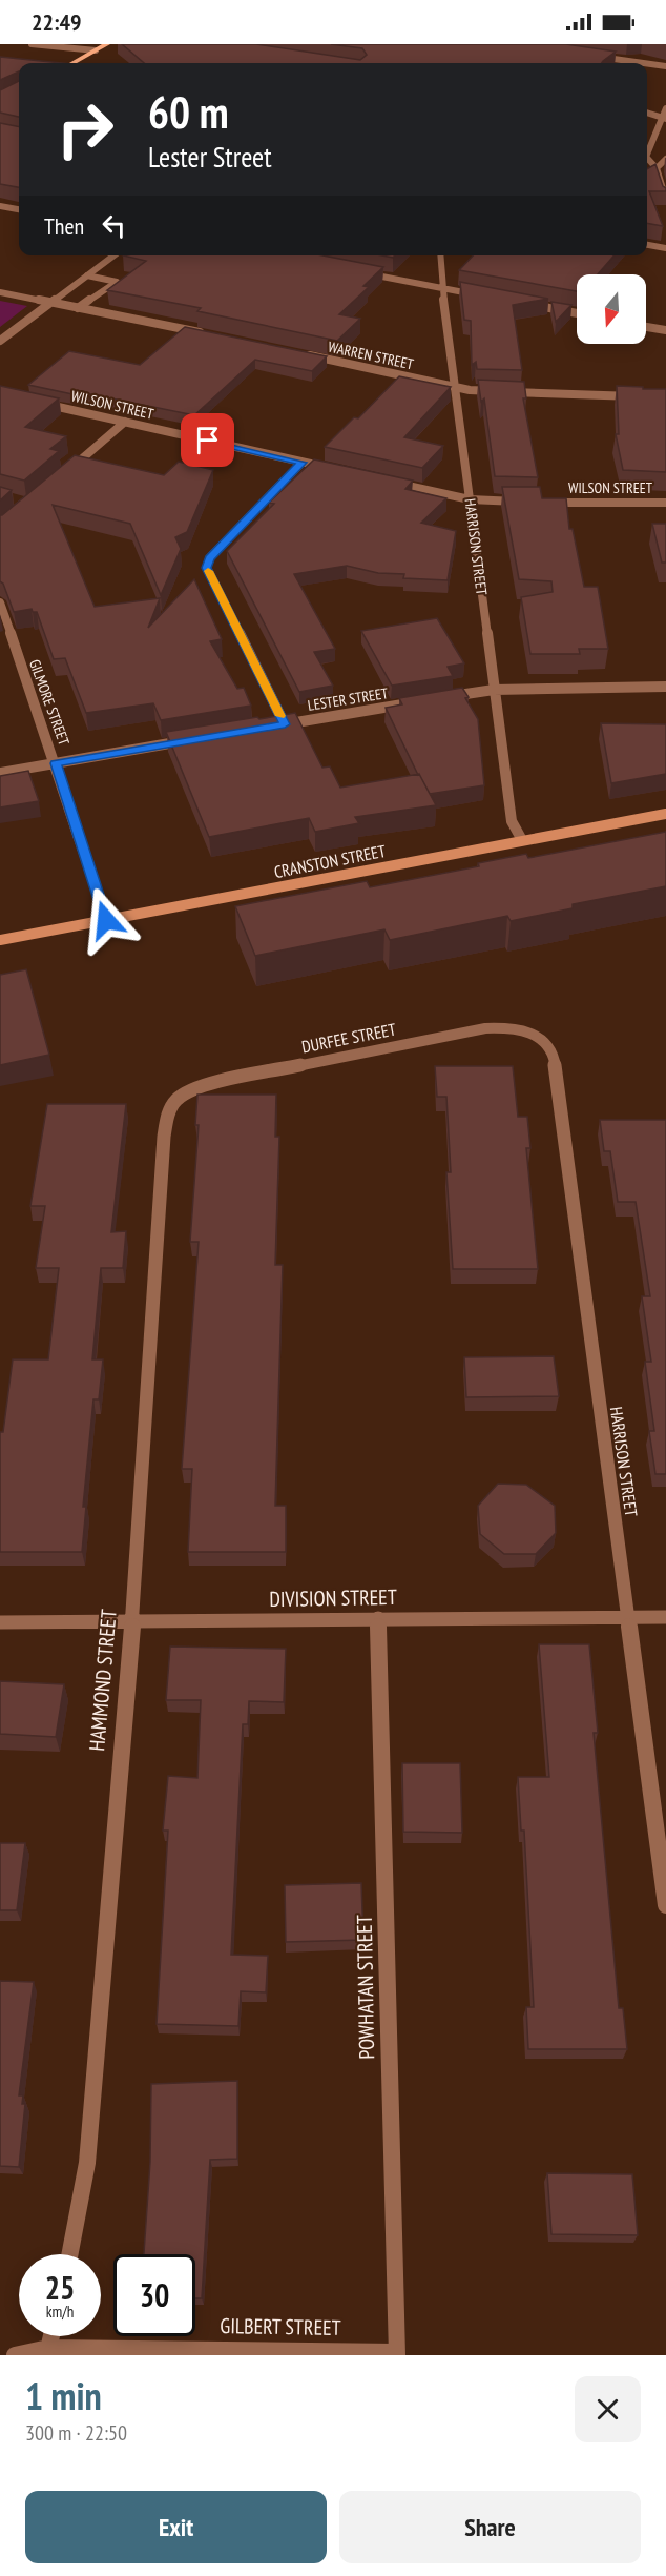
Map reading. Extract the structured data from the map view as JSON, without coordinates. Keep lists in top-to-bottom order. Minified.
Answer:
{"streets":{"main road":["CRANSTON STREET"],"street":["WARREN STREET","WILSON STREET","HARRISON STREET","LESTER STREET","GILMORE STREET","DURFEE STREET","DIVISION STREET","HAMMOND STREET","POWHATAN STREET","GILBERT STREET"]},"crossings":[["WARREN STREET","HARRISON STREET"],["HARRISON STREET","CRANSTON STREET"],["HARRISON STREET","DURFEE STREET"],["HARRISON STREET","DIVISION STREET"],["GILMORE STREET","CRANSTON STREET"],["DURFEE STREET","HAMMOND STREET"],["DIVISION STREET","HAMMOND STREET"],["DIVISION STREET","POWHATAN STREET"],["POWHATAN STREET","GILBERT STREET"]],"north":"bottom","page":{"status":"22:49","turn":["60 m","Lester Street"],"then":"Then","speed":"25 km/h","limit":"30","heading":["1 min","300 m · 22:50"],"buttons":["Exit","Share"]}}
